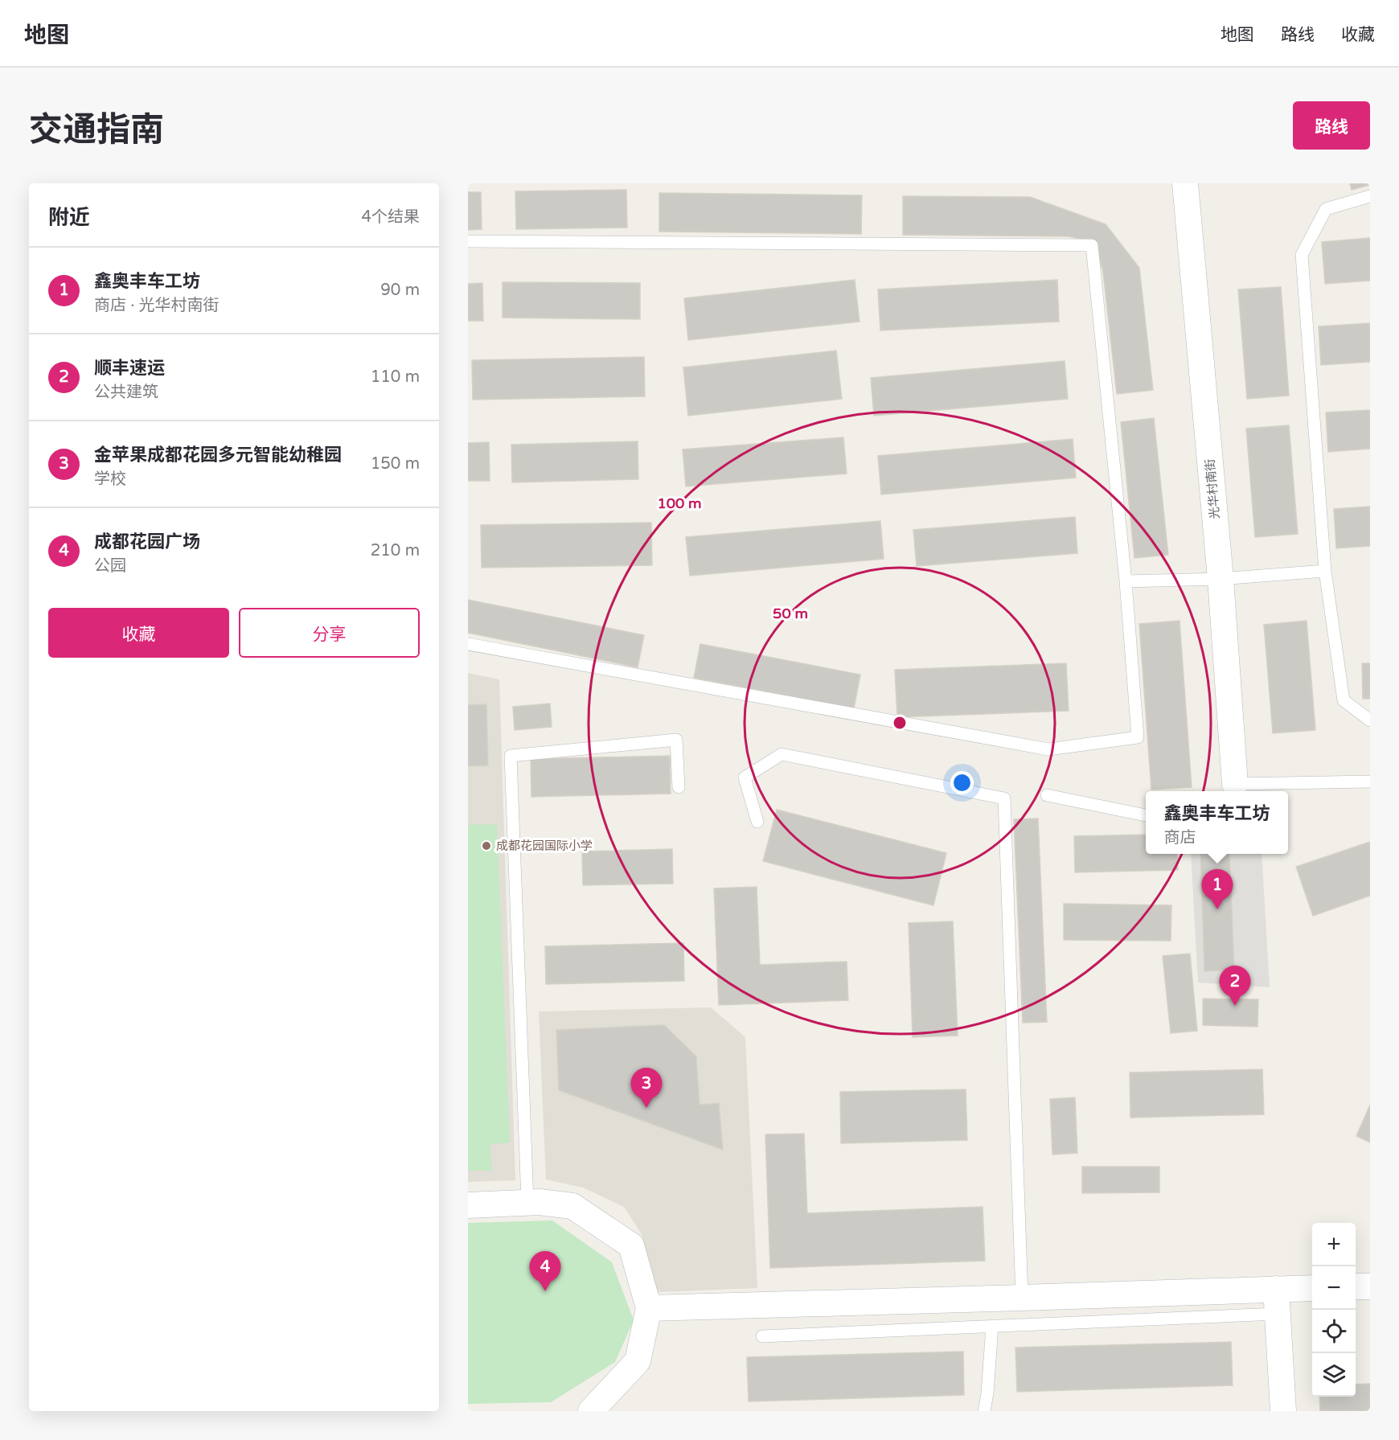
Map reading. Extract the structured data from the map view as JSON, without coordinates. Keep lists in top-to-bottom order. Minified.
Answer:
{"streets":{"street":["光华村南街"]},"places":["成都花园国际小学"],"page":{"header":"地图","nav":["地图","路线","收藏"],"title":"交通指南","buttons":["路线",["收藏","分享"]],"heading":["附近","4个结果"],"list":[{"mark":"1","name":"鑫奥丰车工坊","note":"商店 · 光华村南街","value":"90 m"},{"mark":"2","name":"顺丰速运","note":"公共建筑","value":"110 m"},{"mark":"3","name":"金苹果成都花园多元智能幼稚园","note":"学校","value":"150 m"},{"mark":"4","name":"成都花园广场","note":"公园","value":"210 m"}],"popup":["鑫奥丰车工坊","商店"],"pins":["1","2","3","4"],"map_buttons":["+","−"]},"rings":["100 m","50 m"]}
